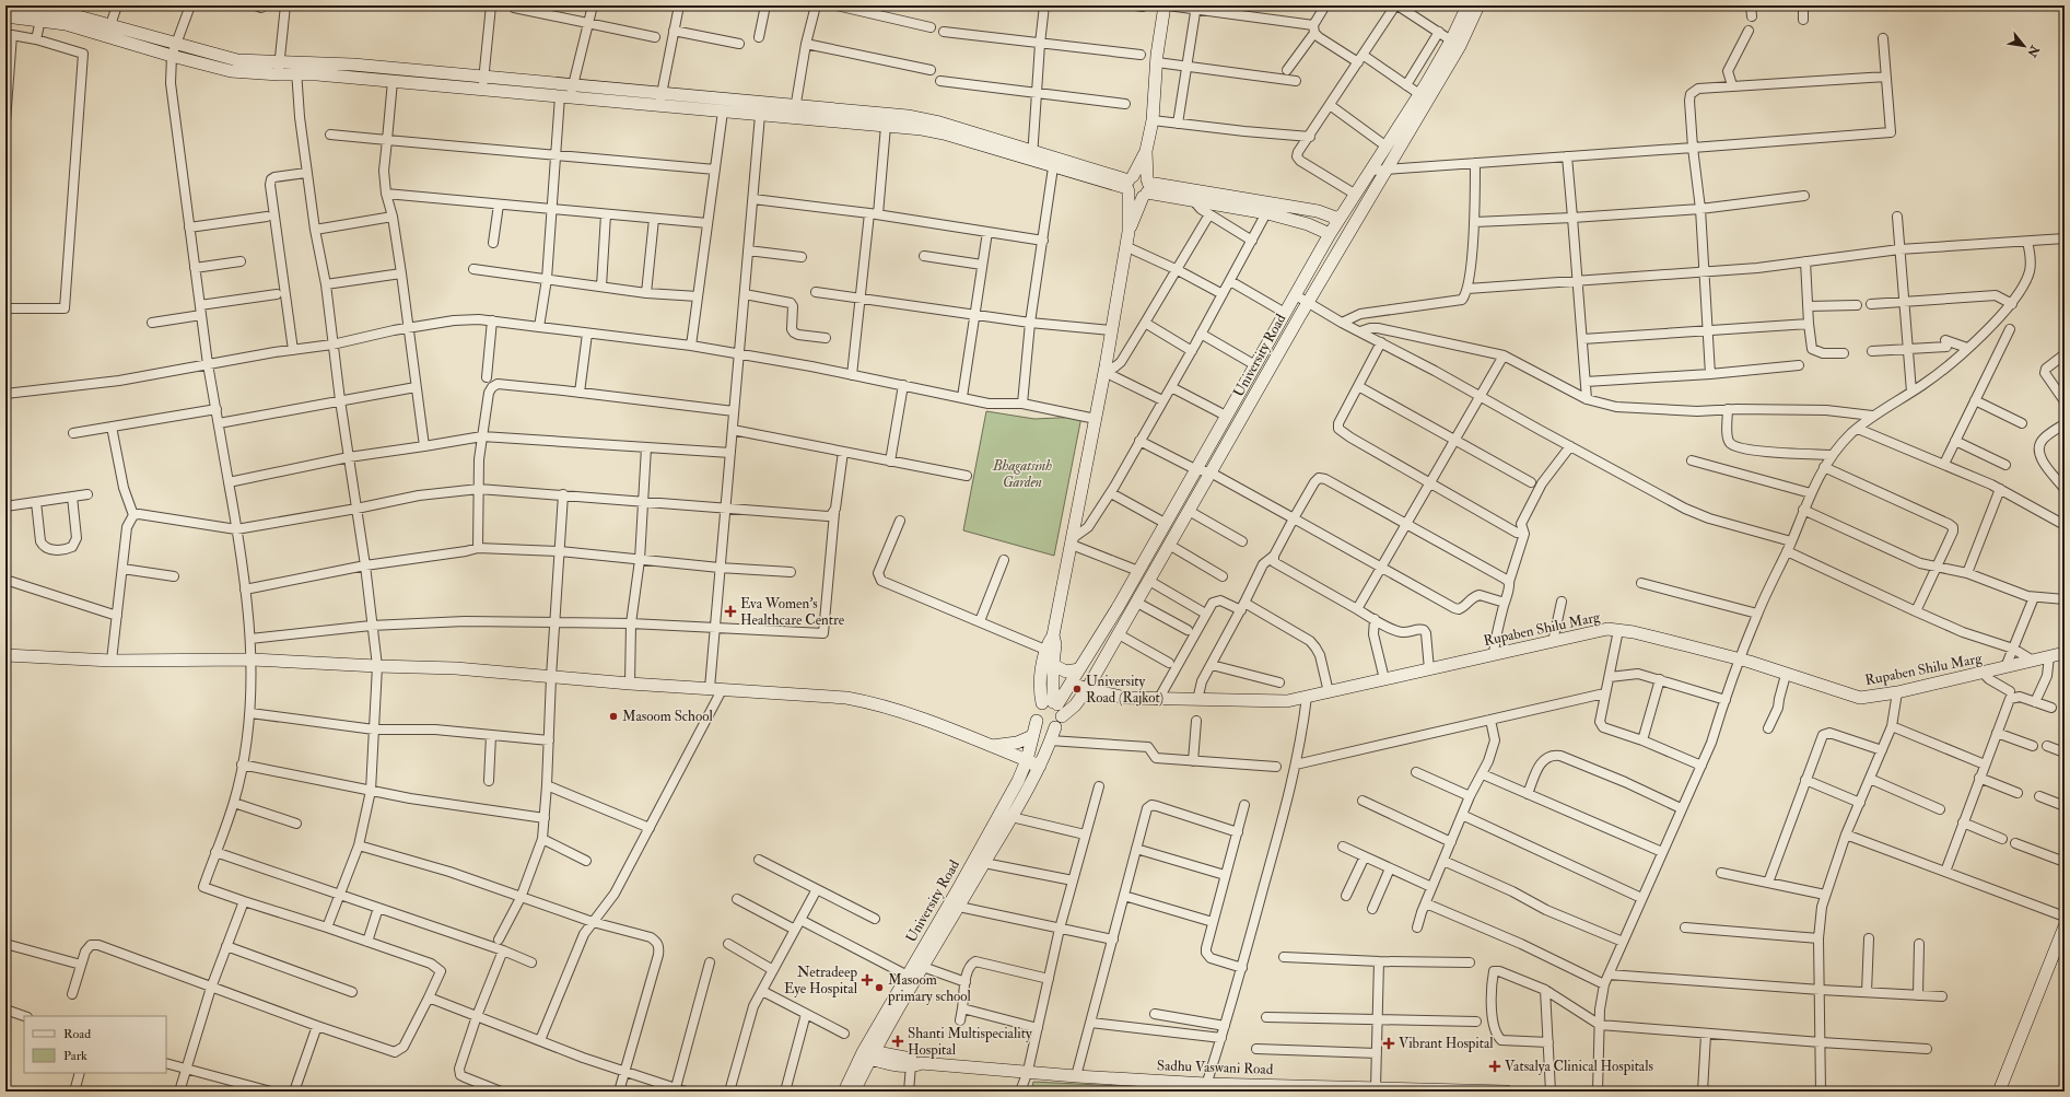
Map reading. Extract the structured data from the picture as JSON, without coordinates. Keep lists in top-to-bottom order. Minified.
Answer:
{"streets":{"street":["University Road","Rupaben Shilu Marg","Sadhu Vaswani Road"]},"crossings":[["University Road","Rupaben Shilu Marg"],["University Road","Sadhu Vaswani Road"]],"parks":["Bhagatsinh Garden"],"places":{"health":["Eva Women's Healthcare Centre","Netradeep Eye Hospital","Shanti Multispeciality Hospital","Vibrant Hospital","Vatsalya Clinical Hospitals"],"other":["University Road (Rajkot)","Masoom School","Masoom primary school"]},"legend":["Road","Park"],"north":"bottom right"}
